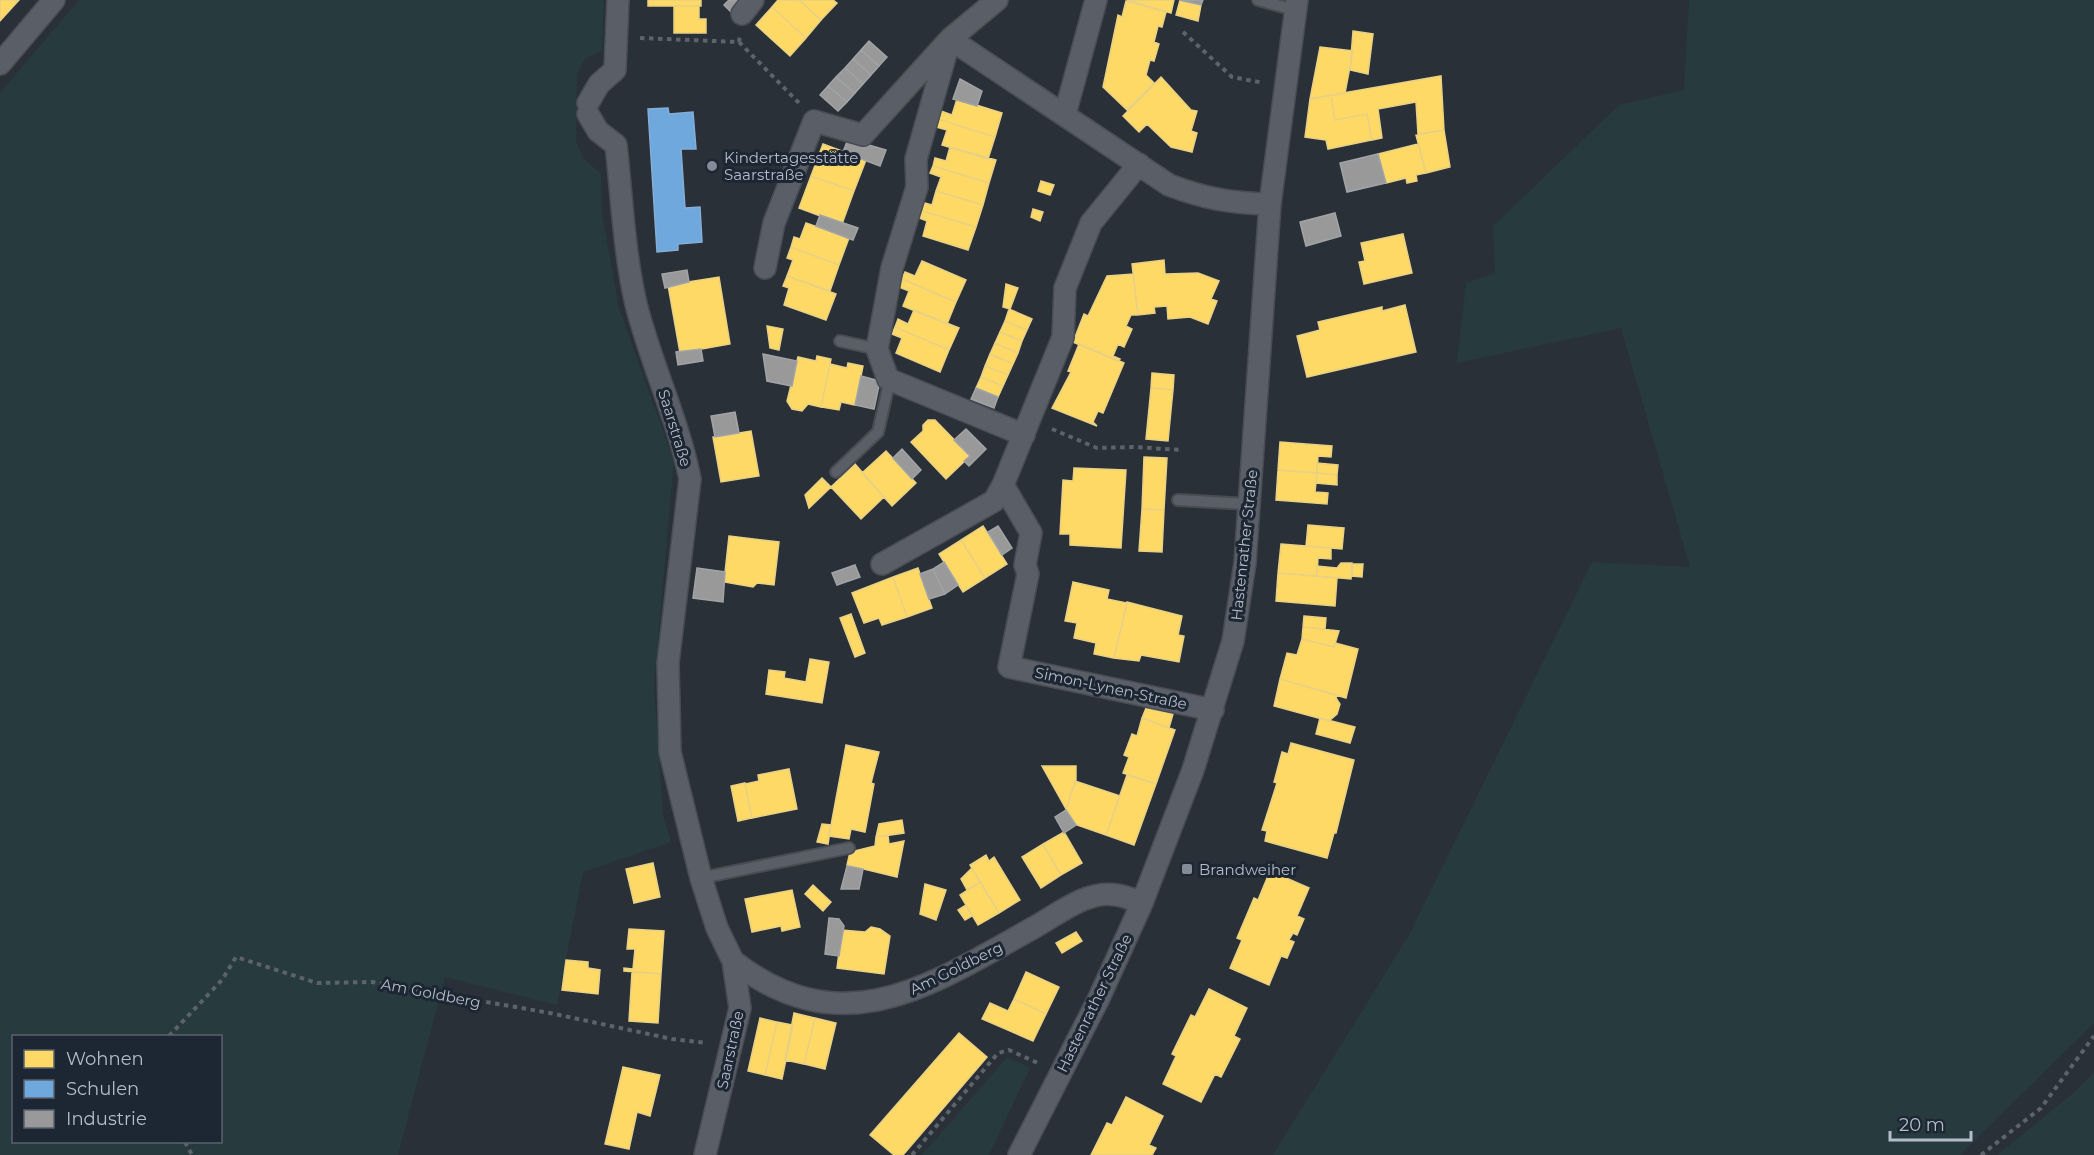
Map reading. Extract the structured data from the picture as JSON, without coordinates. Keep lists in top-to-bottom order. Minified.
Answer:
{"streets":{"street":["Saarstraße","Hastenrather Straße","Simon-Lynen-Straße","Am Goldberg"]},"crossings":[["Saarstraße","Am Goldberg"],["Hastenrather Straße","Simon-Lynen-Straße"],["Hastenrather Straße","Am Goldberg"]],"places":{"other":["Kindertagesstätte Saarstraße"],"transit":["Brandweiher"]},"legend":["Wohnen","Schulen","Industrie"],"scale_bar":"20 m"}
